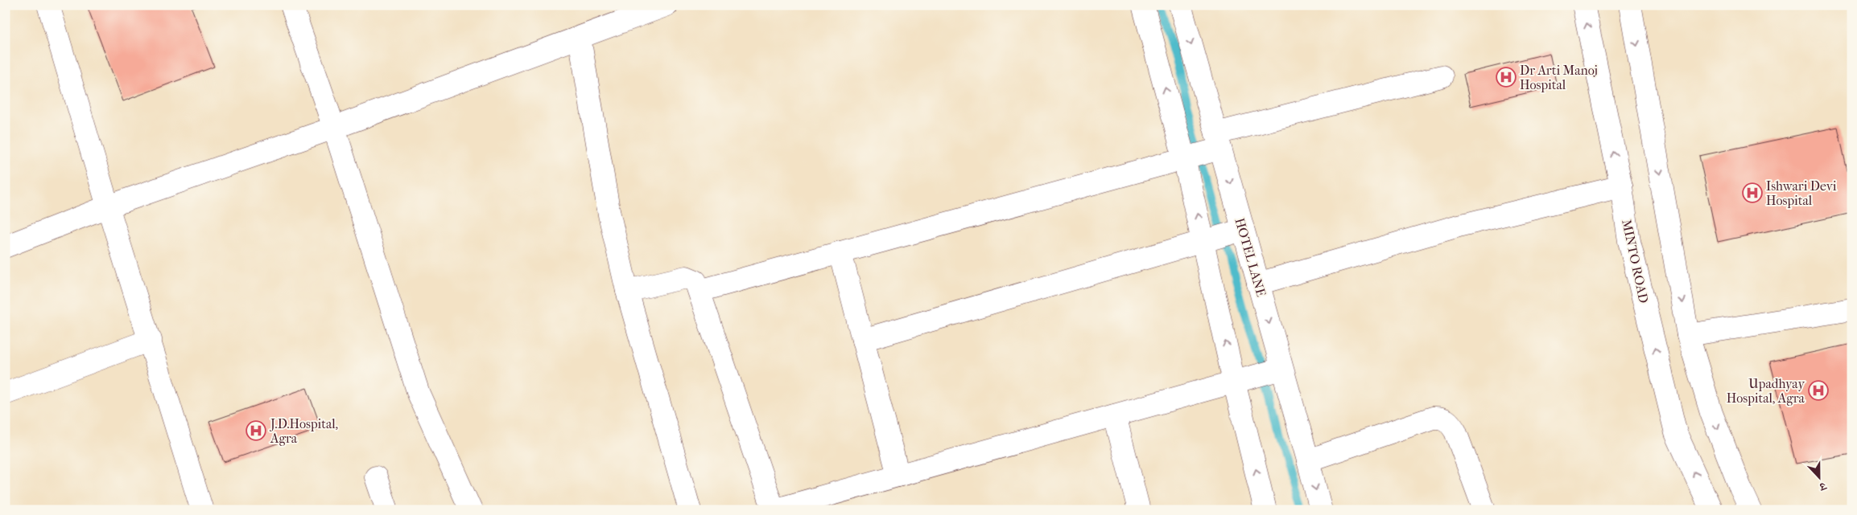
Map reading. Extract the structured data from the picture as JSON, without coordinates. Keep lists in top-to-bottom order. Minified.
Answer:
{"streets":{"street":["HOTEL LANE","MINTO ROAD"]},"places":{"hospital":["Dr Arti Manoj Hospital","Ishwari Devi Hospital","Upadhyay Hospital, Agra","J.D.Hospital, Agra"]},"north":"bottom"}
